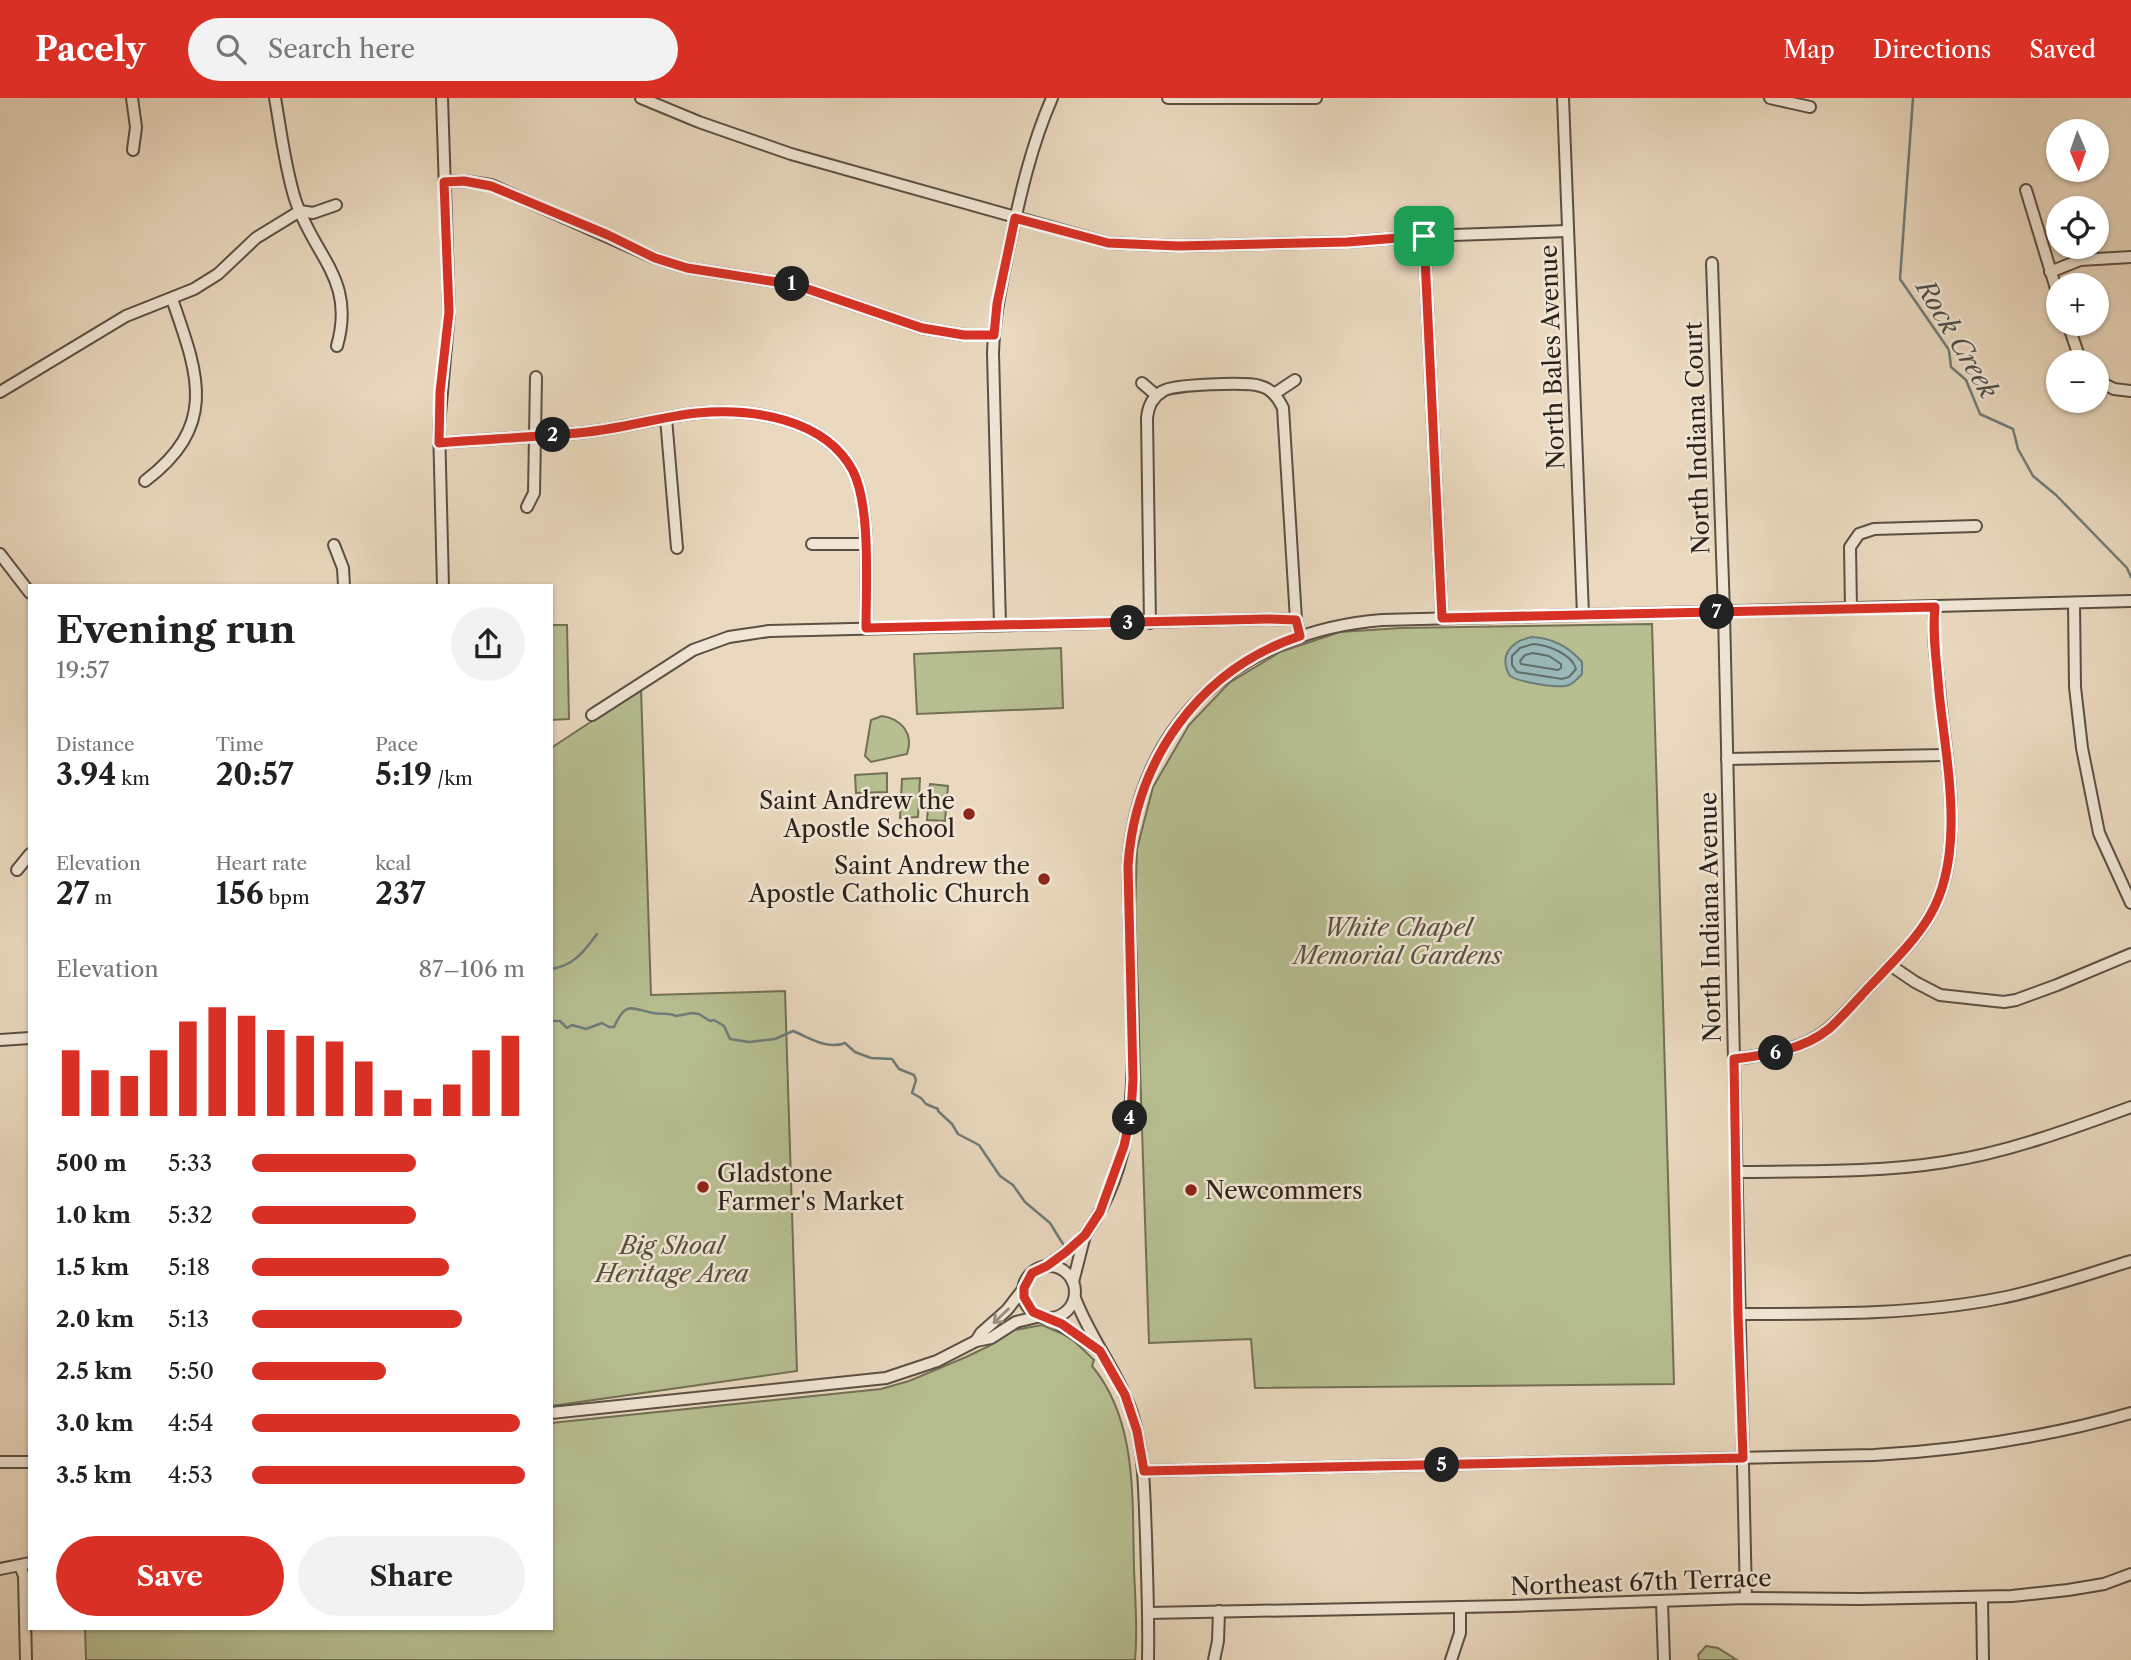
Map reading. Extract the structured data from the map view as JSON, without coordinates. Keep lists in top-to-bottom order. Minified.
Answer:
{"streets":{"street":["North Bales Avenue","North Indiana Court","North Indiana Avenue","Northeast 67th Terrace"]},"crossings":[["North Indiana Court","North Indiana Avenue"],["North Indiana Avenue","Northeast 67th Terrace"]],"water":["Rock Creek"],"parks":["White Chapel Memorial Gardens","Big Shoal Heritage Area"],"places":["Saint Andrew the Apostle School","Saint Andrew the Apostle Catholic Church","Gladstone Farmer's Market","Newcommers"],"north":"bottom","page":{"header":"Pacely","search":"Search here","nav":["Map","Directions","Saved"],"map_buttons":["+","−"],"pins":["1","2","7","3","6","4","5"],"heading":["Evening run","19:57"],"stats":[["Distance","3.94 km"],["Time","20:57"],["Pace","5:19 /km"],["Elevation","27 m"],["Heart rate","156 bpm"],["kcal","237"]],"chart":["Elevation","87–106 m"],"list":[{"name":"500 m","note":"5:33"},{"name":"1.0 km","note":"5:32"},{"name":"1.5 km","note":"5:18"},{"name":"2.0 km","note":"5:13"},{"name":"2.5 km","note":"5:50"},{"name":"3.0 km","note":"4:54"},{"name":"3.5 km","note":"4:53"}],"buttons":["Save","Share"]}}
